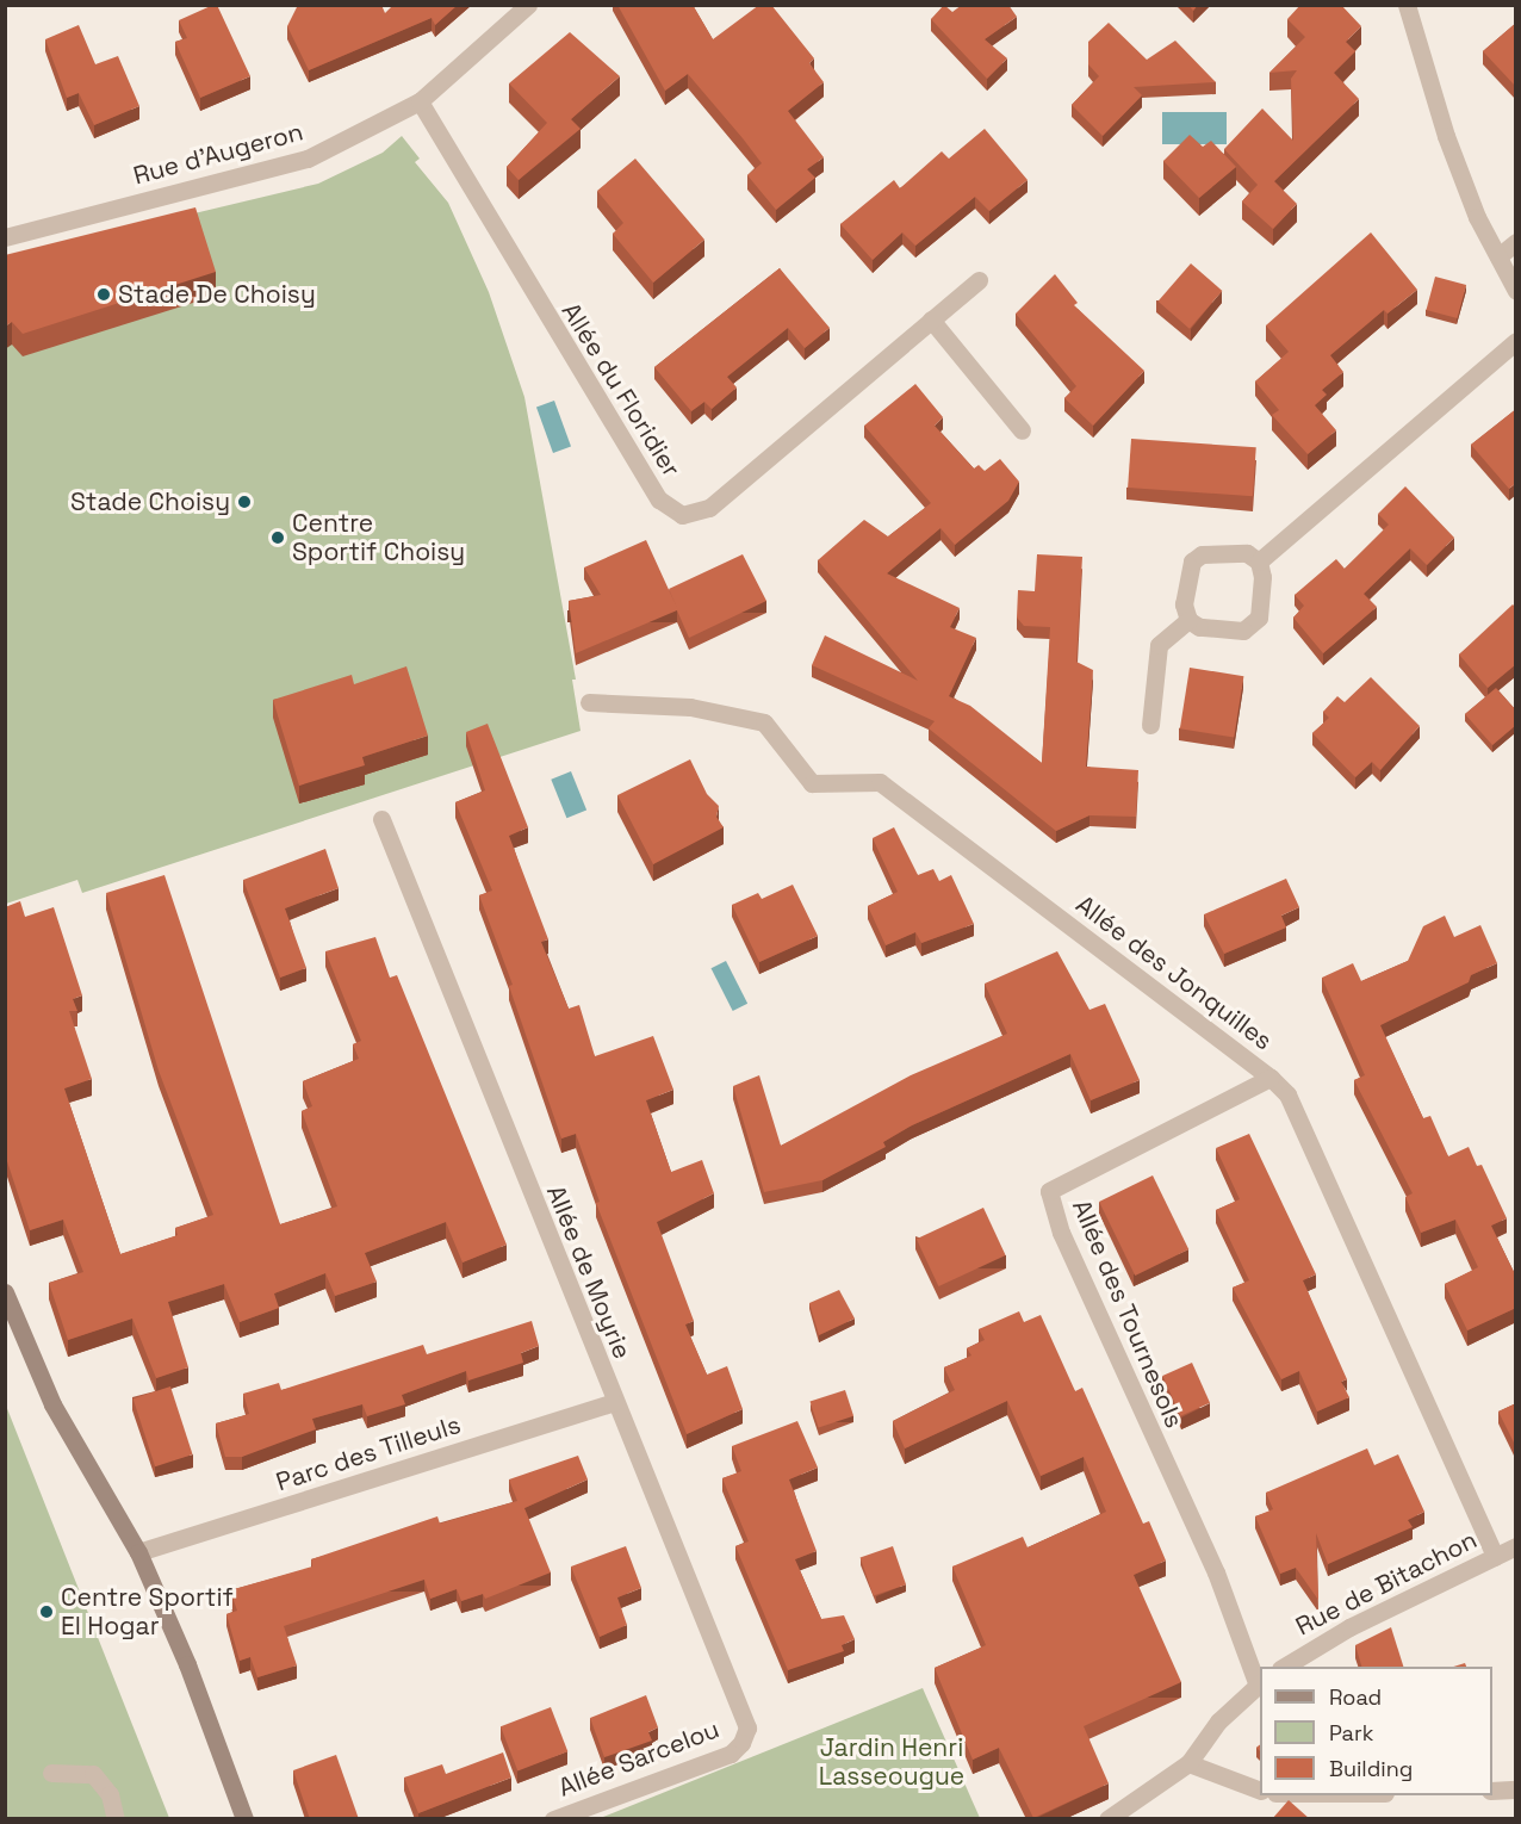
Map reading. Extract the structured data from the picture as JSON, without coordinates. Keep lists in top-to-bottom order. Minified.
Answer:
{"streets":{"street":["Rue d'Augeron","Allée du Floridier","Allée des Jonquilles","Allée de Moyrie","Allée des Tournesols","Parc des Tilleuls","Rue de Bitachon","Allée Sarcelou"]},"crossings":[["Rue d'Augeron","Allée du Floridier"],["Allée des Jonquilles","Allée des Tournesols"],["Allée des Jonquilles","Rue de Bitachon"],["Allée de Moyrie","Parc des Tilleuls"],["Allée de Moyrie","Allée Sarcelou"]],"parks":["Jardin Henri Lasseougue"],"places":["Stade De Choisy","Stade Choisy","Centre Sportif Choisy","Centre Sportif El Hogar"],"legend":["Road","Park","Building"]}
